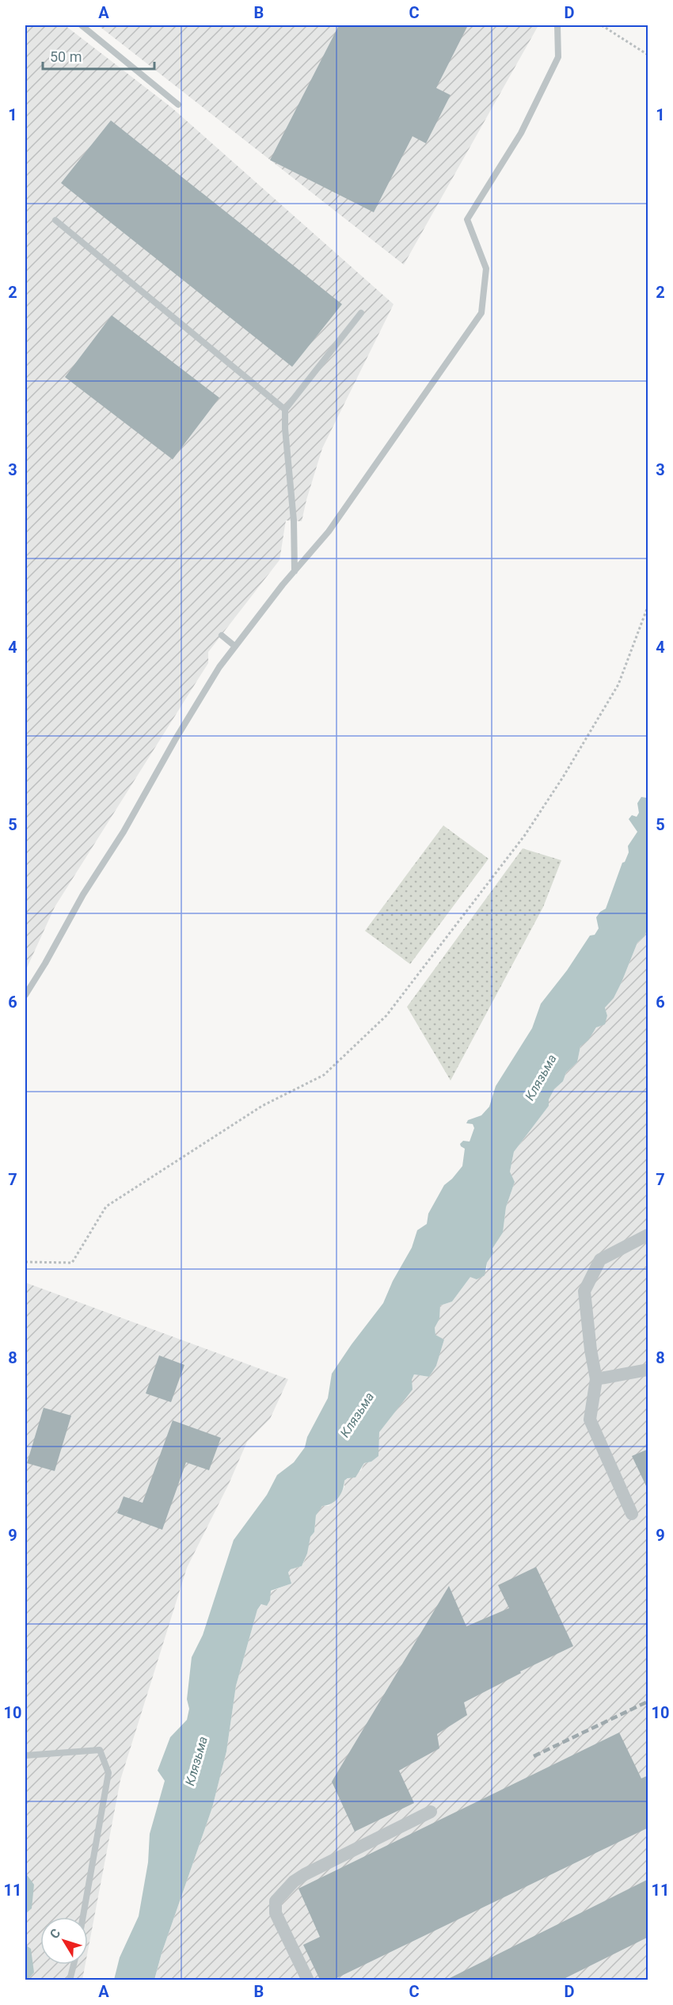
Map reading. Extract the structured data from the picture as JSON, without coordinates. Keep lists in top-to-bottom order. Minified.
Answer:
{"water":["Клязьма"],"scale_bar":"50 m","north":"top left","grid":{"columns":["A","B","C","D"],"rows":["1","2","3","4","5","6","7","8","9","10","11"]}}
